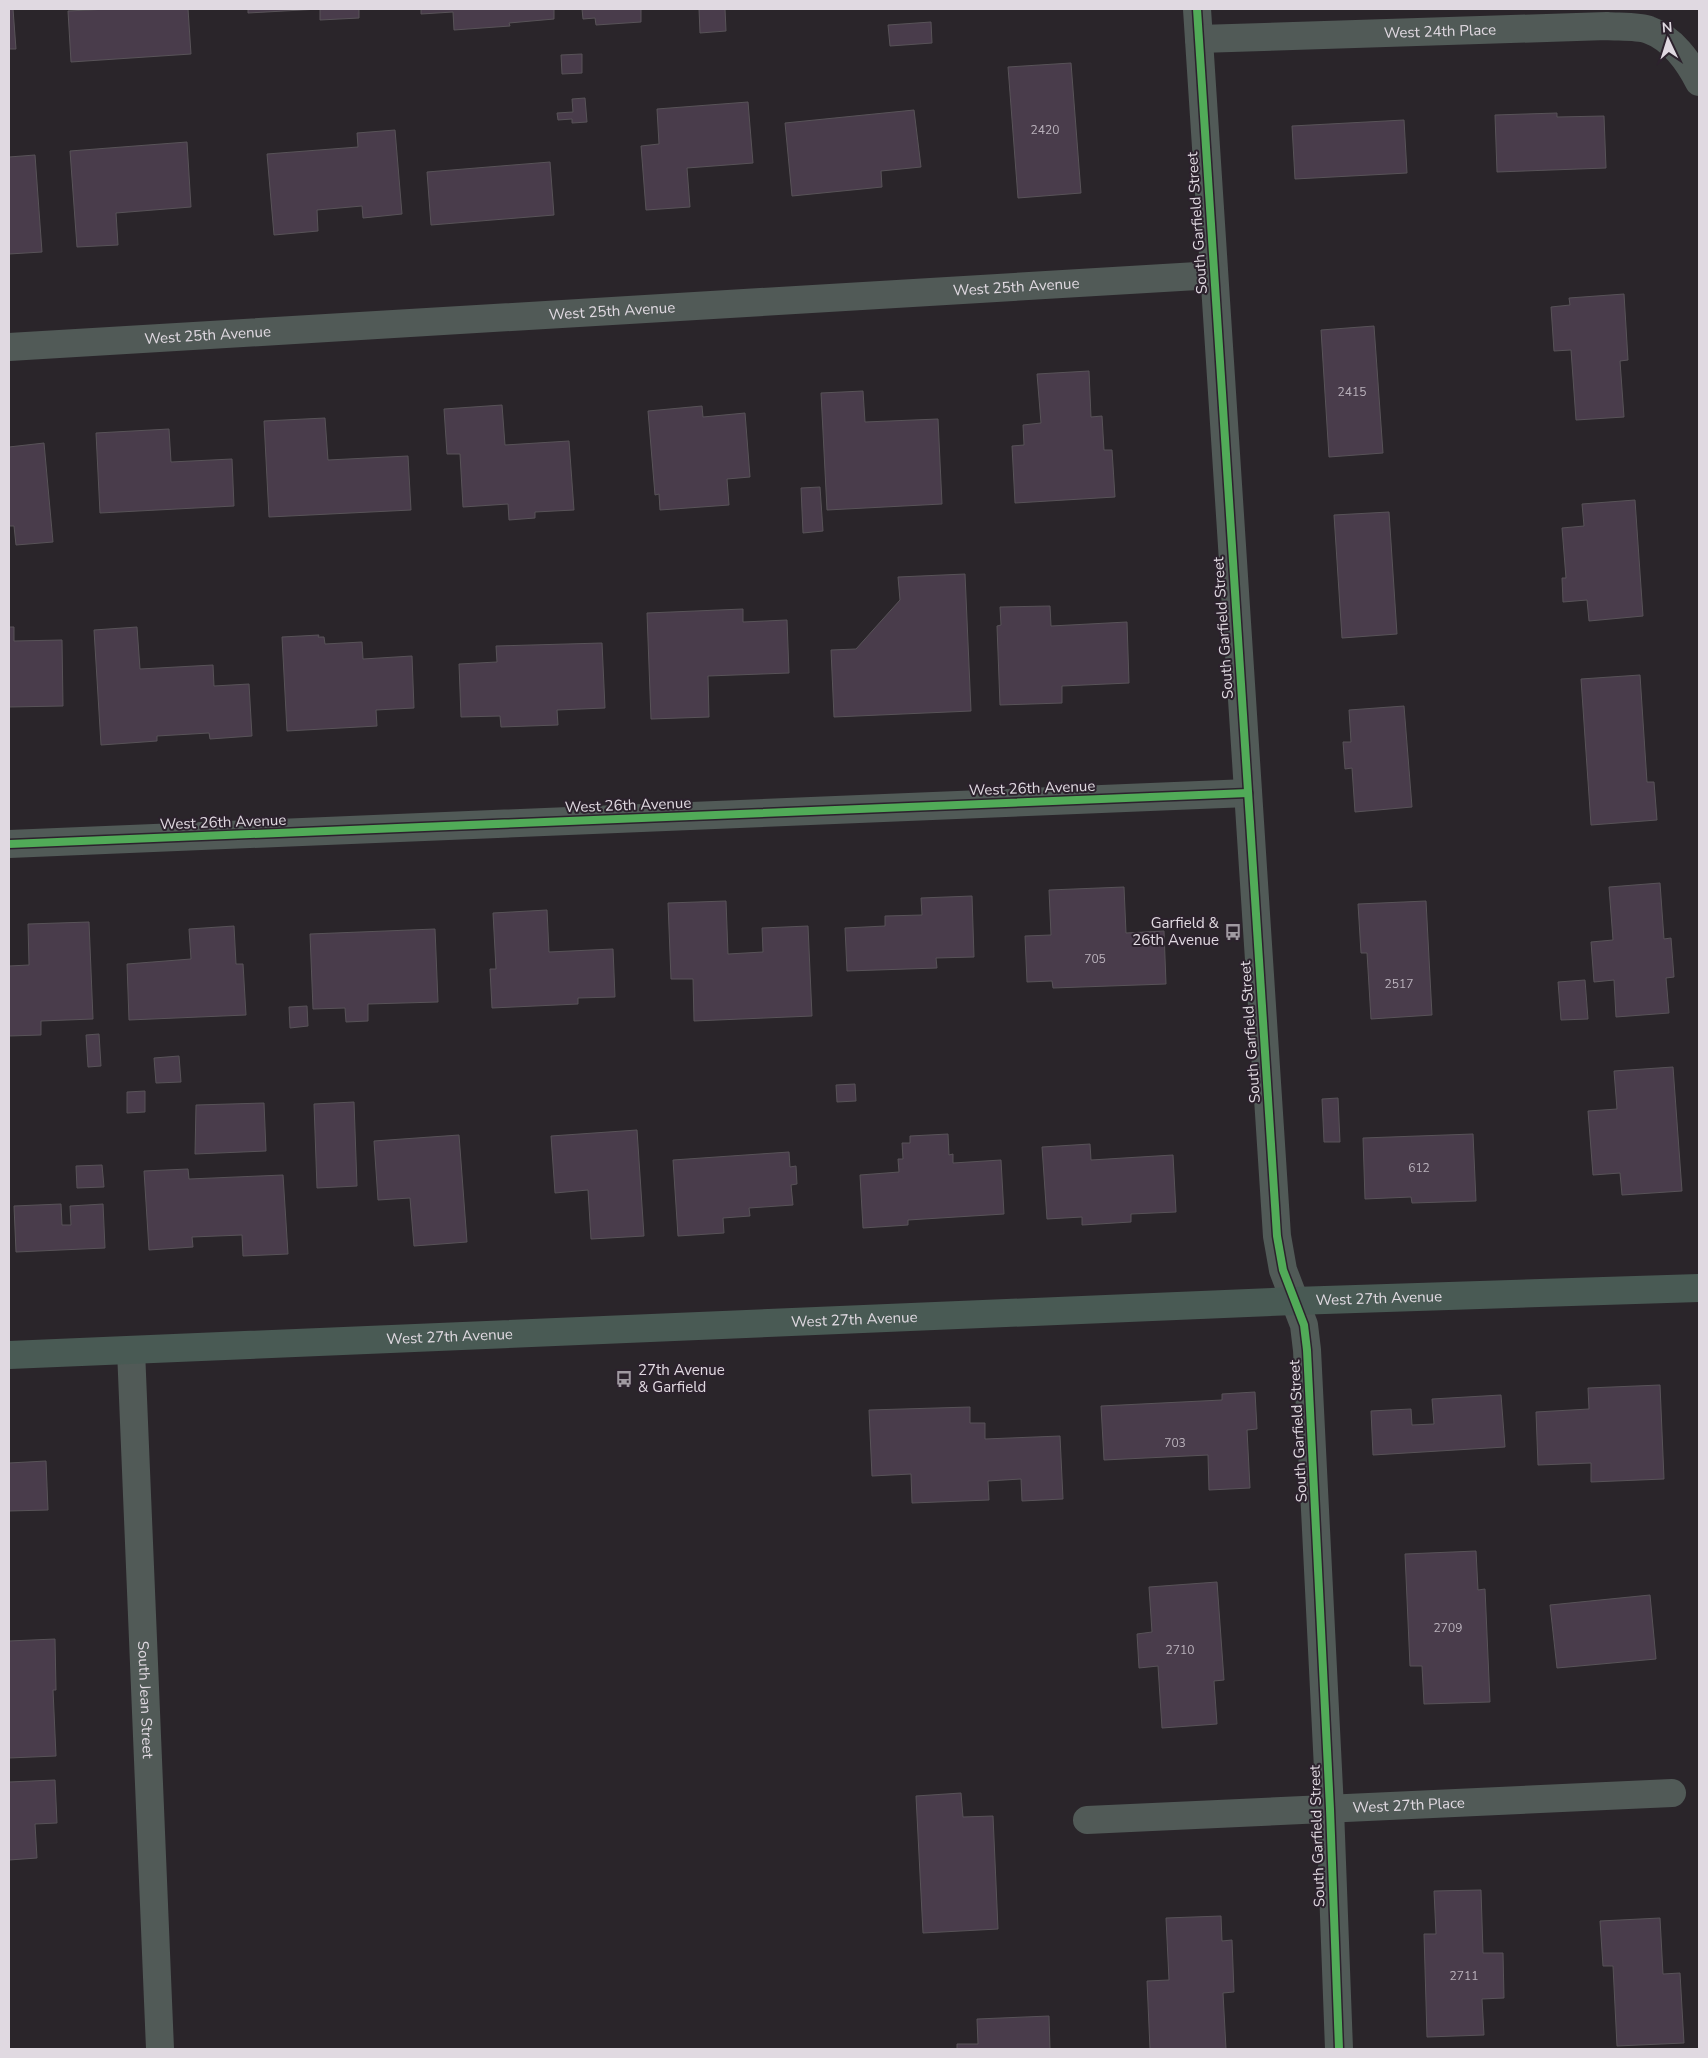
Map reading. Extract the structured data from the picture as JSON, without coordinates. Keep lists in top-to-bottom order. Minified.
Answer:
{"streets":{"main road":["West 27th Avenue"],"street":["West 24th Place","South Garfield Street","West 25th Avenue","West 26th Avenue","South Jean Street","West 27th Place"]},"crossings":[["West 24th Place","South Garfield Street"],["South Garfield Street","West 25th Avenue"],["South Garfield Street","West 26th Avenue"],["South Garfield Street","West 27th Avenue"],["South Garfield Street","West 27th Place"],["West 27th Avenue","South Jean Street"]],"places":{"bus stop":["Garfield & 26th Avenue","27th Avenue & Garfield"]},"house_numbers":["2420","2415","705","2517","612","703","2709","2710","2711"],"north":"top"}
